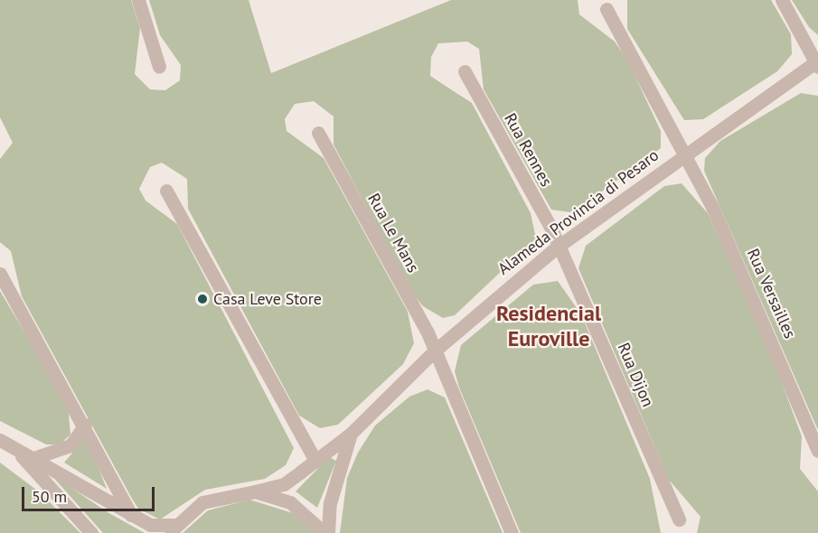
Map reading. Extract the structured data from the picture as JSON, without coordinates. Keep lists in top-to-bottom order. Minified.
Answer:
{"streets":{"street":["Rua Rennes","Alameda Provincia di Pesaro","Rua Le Mans","Rua Versailles","Rua Dijon"]},"crossings":[["Rua Rennes","Alameda Provincia di Pesaro"],["Rua Rennes","Rua Dijon"],["Alameda Provincia di Pesaro","Rua Le Mans"],["Alameda Provincia di Pesaro","Rua Versailles"],["Alameda Provincia di Pesaro","Rua Dijon"]],"districts":["Residencial Euroville"],"places":["Casa Leve Store"],"scale_bar":"50 m"}
